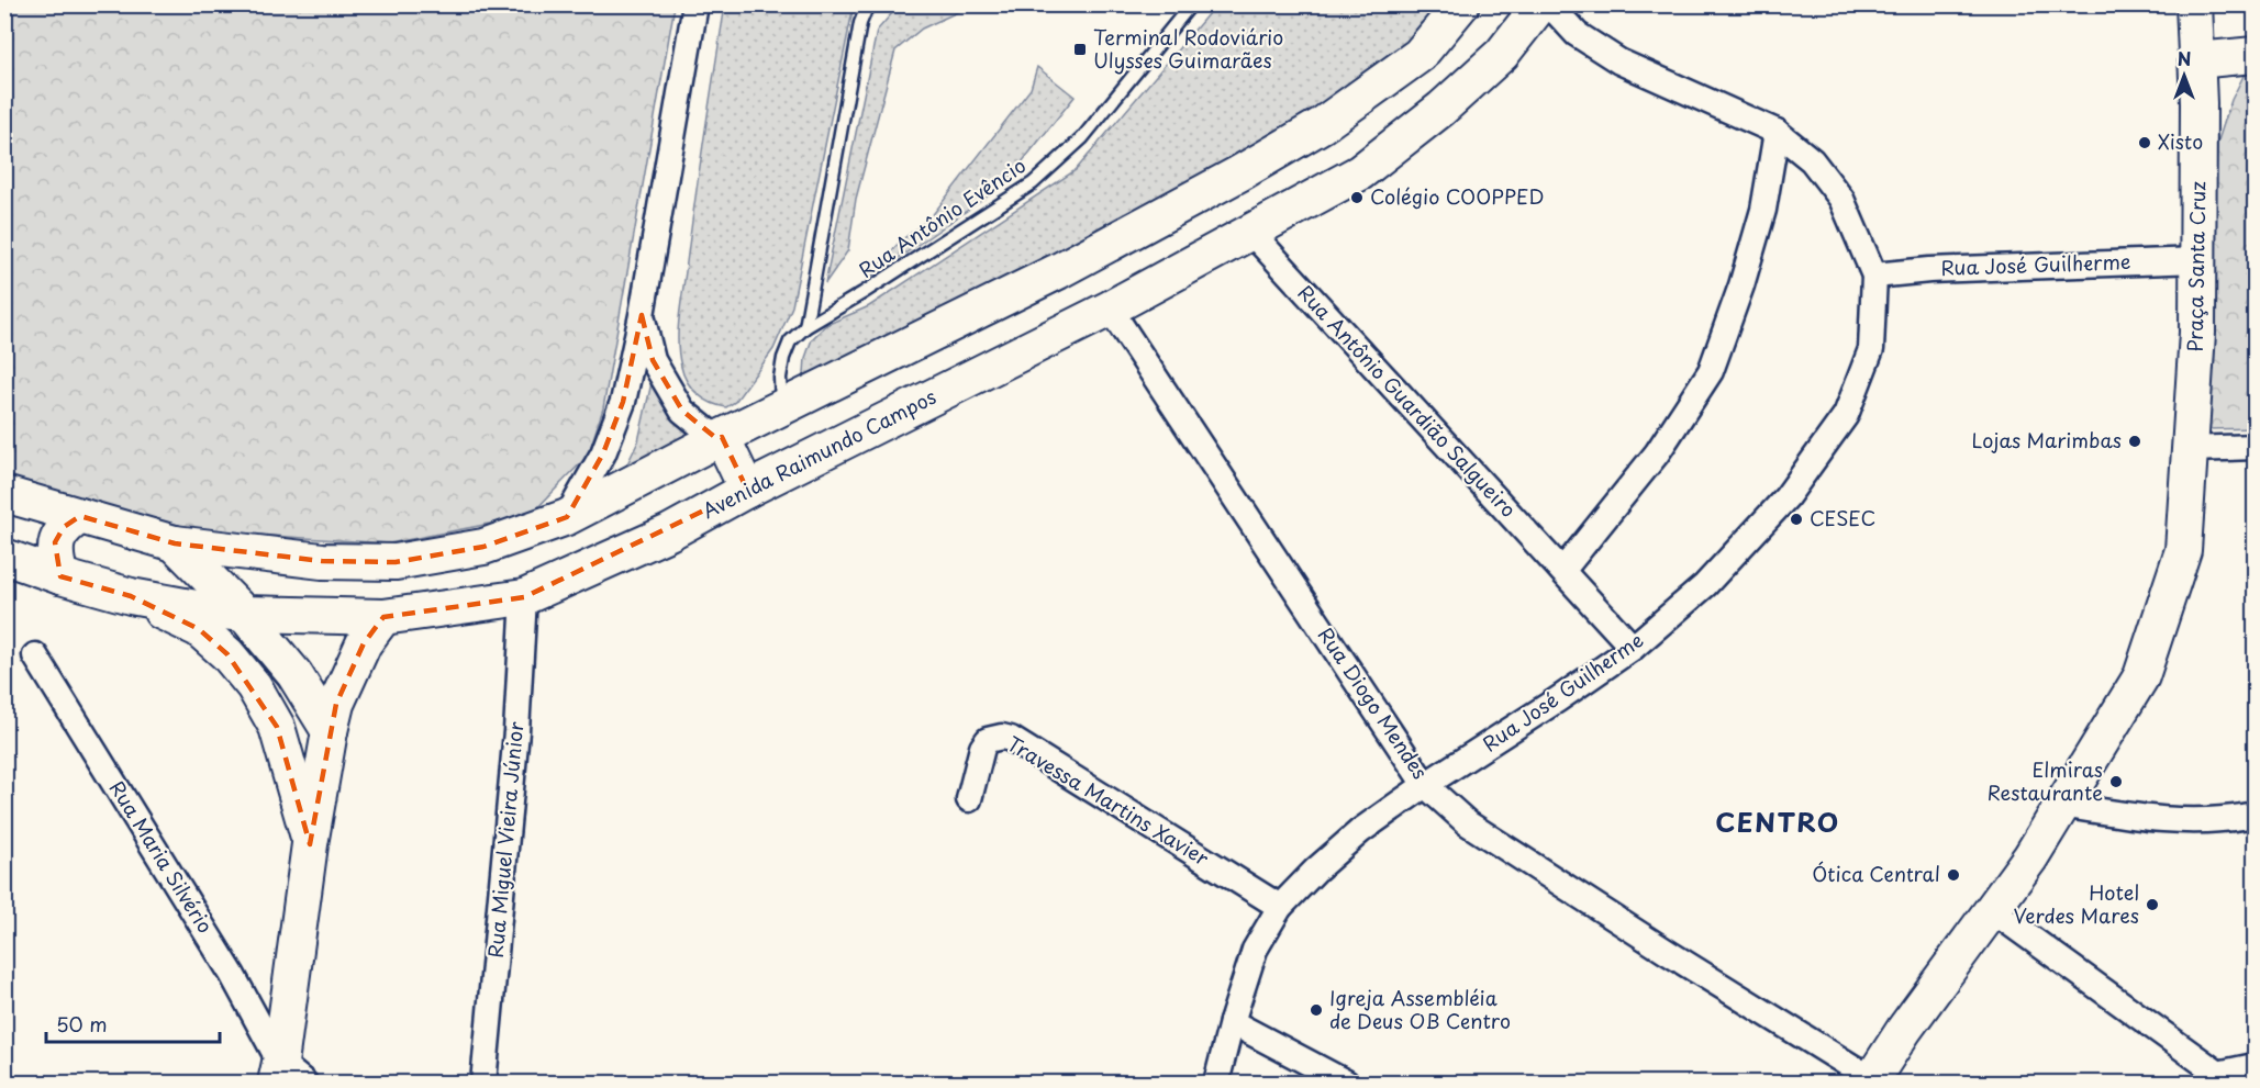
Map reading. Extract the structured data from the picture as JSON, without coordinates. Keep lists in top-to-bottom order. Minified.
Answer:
{"streets":{"street":["Rua José Guilherme","Praça Santa Cruz","Rua Antônio Guardião Salgueiro","Avenida Raimundo Campos","Rua Diogo Mendes","Travessa Martins Xavier","Rua Miguel Vieira Júnior","Rua Maria Silvério"],"lane":["Rua Antônio Evêncio"]},"crossings":[["Rua José Guilherme","Praça Santa Cruz"],["Rua José Guilherme","Rua Antônio Guardião Salgueiro"],["Rua José Guilherme","Rua Diogo Mendes"],["Rua José Guilherme","Travessa Martins Xavier"],["Praça Santa Cruz","Rua Diogo Mendes"],["Rua Antônio Guardião Salgueiro","Avenida Raimundo Campos"],["Avenida Raimundo Campos","Rua Diogo Mendes"],["Avenida Raimundo Campos","Rua Miguel Vieira Júnior"]],"districts":["CENTRO"],"places":{"transit":["Terminal Rodoviário Ulysses Guimarães"],"other":["Xisto","Colégio COOPPED","Lojas Marimbas","CESEC","Elmiras Restaurante","Ótica Central","Hotel Verdes Mares","Igreja Assembléia de Deus OB Centro"]},"scale_bar":"50 m","north":"top"}
